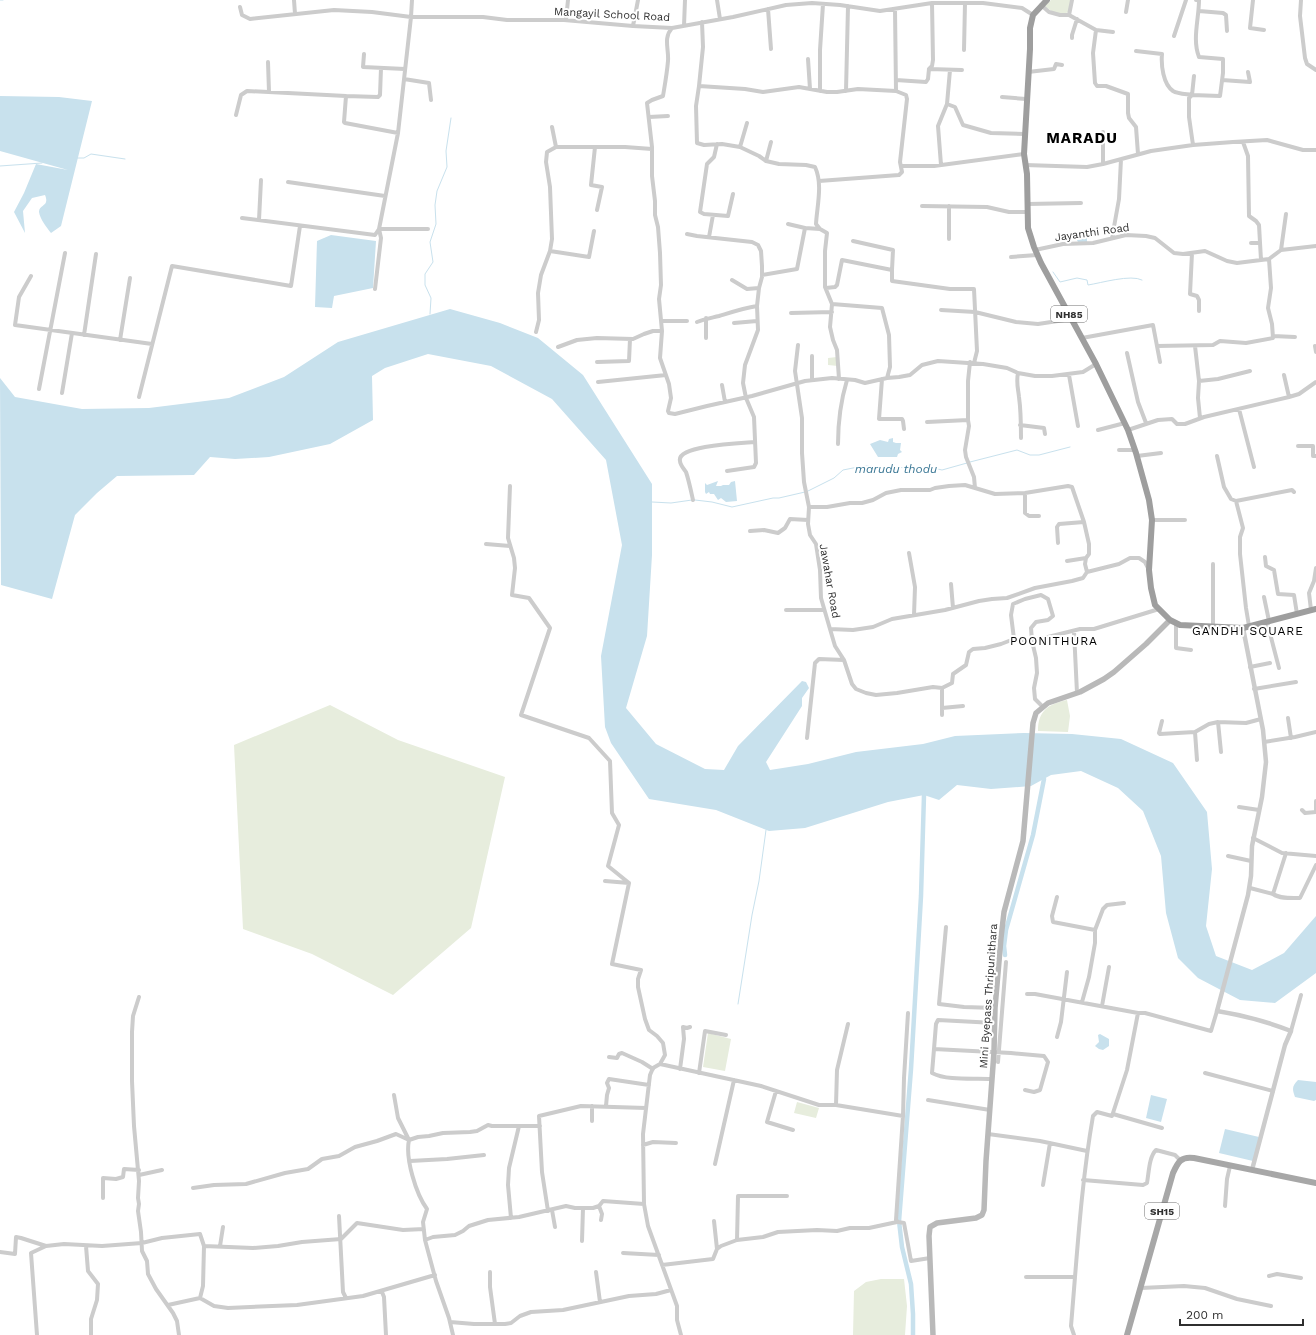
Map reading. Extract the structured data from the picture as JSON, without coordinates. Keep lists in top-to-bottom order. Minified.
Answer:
{"streets":{"highway":["NH85"],"main road":["Mini Byepass Thripunithara","SH15"],"street":["Mangayil School Road","Jayanthi Road","Jawahar Road"]},"crossings":[["Mangayil School Road","NH85"],["Jayanthi Road","NH85"],["NH85","Jawahar Road"]],"districts":["MARADU","GANDHI SQUARE","POONITHURA"],"water":["marudu thodu"],"scale_bar":"200 m"}
